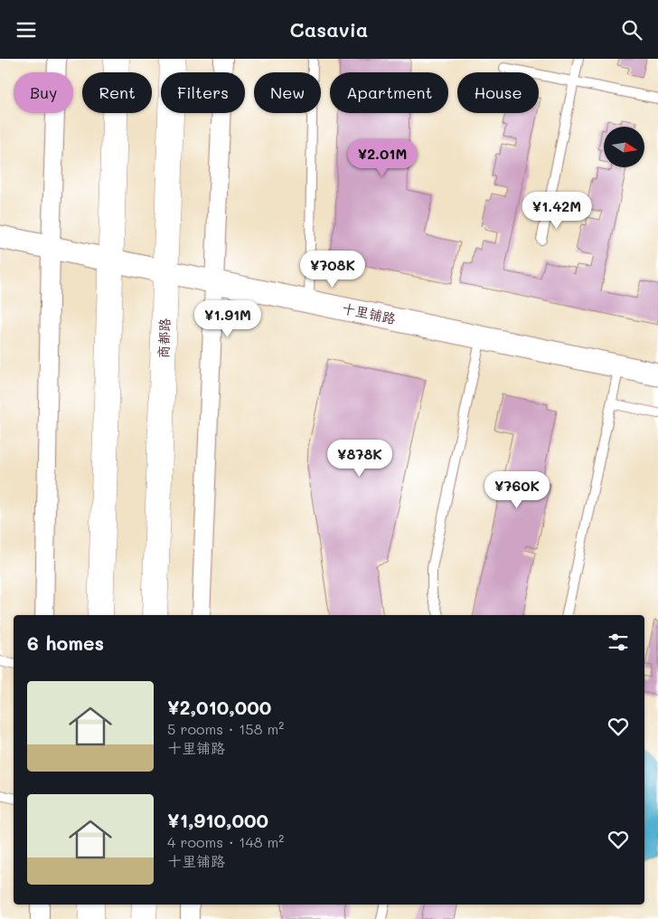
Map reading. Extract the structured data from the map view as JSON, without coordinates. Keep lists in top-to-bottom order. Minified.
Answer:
{"streets":{"main road":["商都路"],"street":["十里铺路"]},"crossings":[["十里铺路","商都路"]],"north":"right","page":{"header":"Casavia","chip":["Buy","Rent","Filters","New","Apartment","House"],"price":["¥2.01M","¥1.42M","¥708K","¥1.91M","¥878K","¥760K"],"heading":"6 homes","list":[{"name":"¥2,010,000","note":"5 rooms · 158 m² · 十里铺路"},{"name":"¥1,910,000","note":"4 rooms · 148 m² · 十里铺路"}]}}
